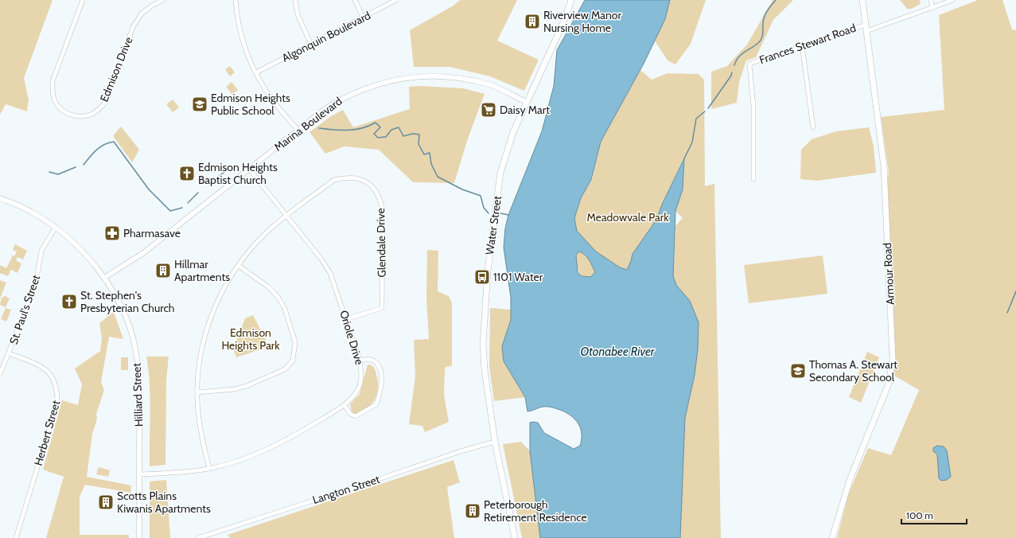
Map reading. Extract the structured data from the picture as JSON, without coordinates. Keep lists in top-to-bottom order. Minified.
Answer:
{"streets":{"main road":["Water Street","Armour Road"],"street":["Algonquin Boulevard","Frances Stewart Road","Edmison Drive","Marina Boulevard","Glendale Drive","St. Paul's Street","Oriole Drive","Hilliard Street","Herbert Street","Langton Street"]},"crossings":[["Frances Stewart Road","Armour Road"],["Marina Boulevard","Water Street"],["Marina Boulevard","Oriole Drive"],["Marina Boulevard","Hilliard Street"],["Water Street","Langton Street"],["Glendale Drive","Oriole Drive"],["St. Paul's Street","Hilliard Street"],["St. Paul's Street","Herbert Street"],["Oriole Drive","Hilliard Street"]],"water":["Otonabee River"],"parks":["Meadowvale Park","Edmison Heights Park"],"places":{"building":["Riverview Manor Nursing Home","Hillmar Apartments","Scotts Plains Kiwanis Apartments","Peterborough Retirement Residence"],"school or university":["Edmison Heights Public School","Thomas A. Stewart Secondary School"],"supermarket":["Daisy Mart"],"church":["Edmison Heights Baptist Church","St. Stephen's Presbyterian Church"],"pharmacy":["Pharmasave"],"bus stop":["1101 Water"]},"scale_bar":"100 m"}
